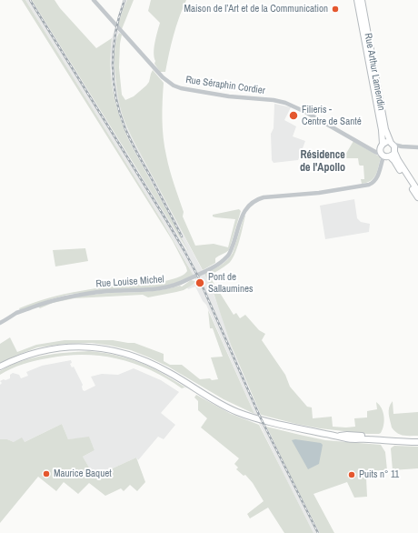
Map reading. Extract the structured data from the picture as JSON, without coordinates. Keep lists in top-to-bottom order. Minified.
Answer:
{"streets":{"main road":["Rue Arthur Lamendin"],"street":["Rue Séraphin Cordier","Rue Louise Michel"]},"crossings":[["Rue Arthur Lamendin","Rue Séraphin Cordier"],["Rue Arthur Lamendin","Rue Louise Michel"],["Rue Séraphin Cordier","Rue Louise Michel"]],"districts":["Résidence de l'Apollo"],"places":["Maison de l’Art et de la Communication","Filieris - Centre de Santé","Pont de Sallaumines","Maurice Baquet","Puits n° 11"]}
